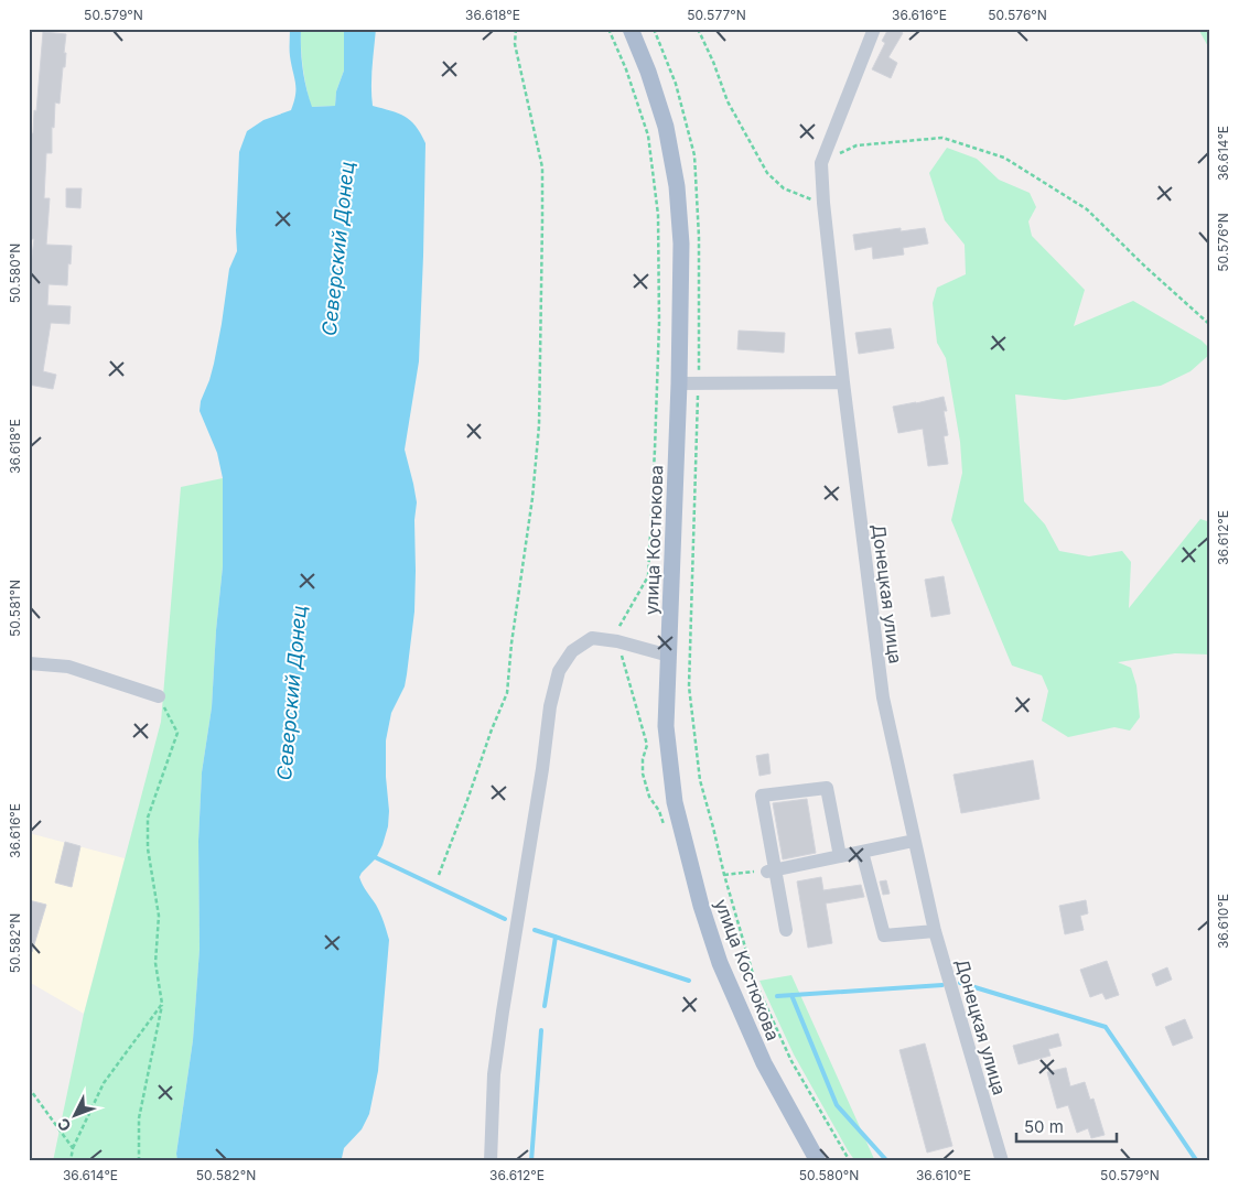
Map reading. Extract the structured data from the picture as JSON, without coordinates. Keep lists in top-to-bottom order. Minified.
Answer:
{"streets":{"main road":["улица Костюкова"],"street":["Донецкая улица"]},"water":["Северский Донец"],"scale_bar":"50 m","north":"bottom left","coordinates":["50.579°N","36.618°E","50.577°N","36.616°E","50.576°N","36.614°E","50.580°N","36.612°E","50.581°N","36.610°E","50.582°N"]}
